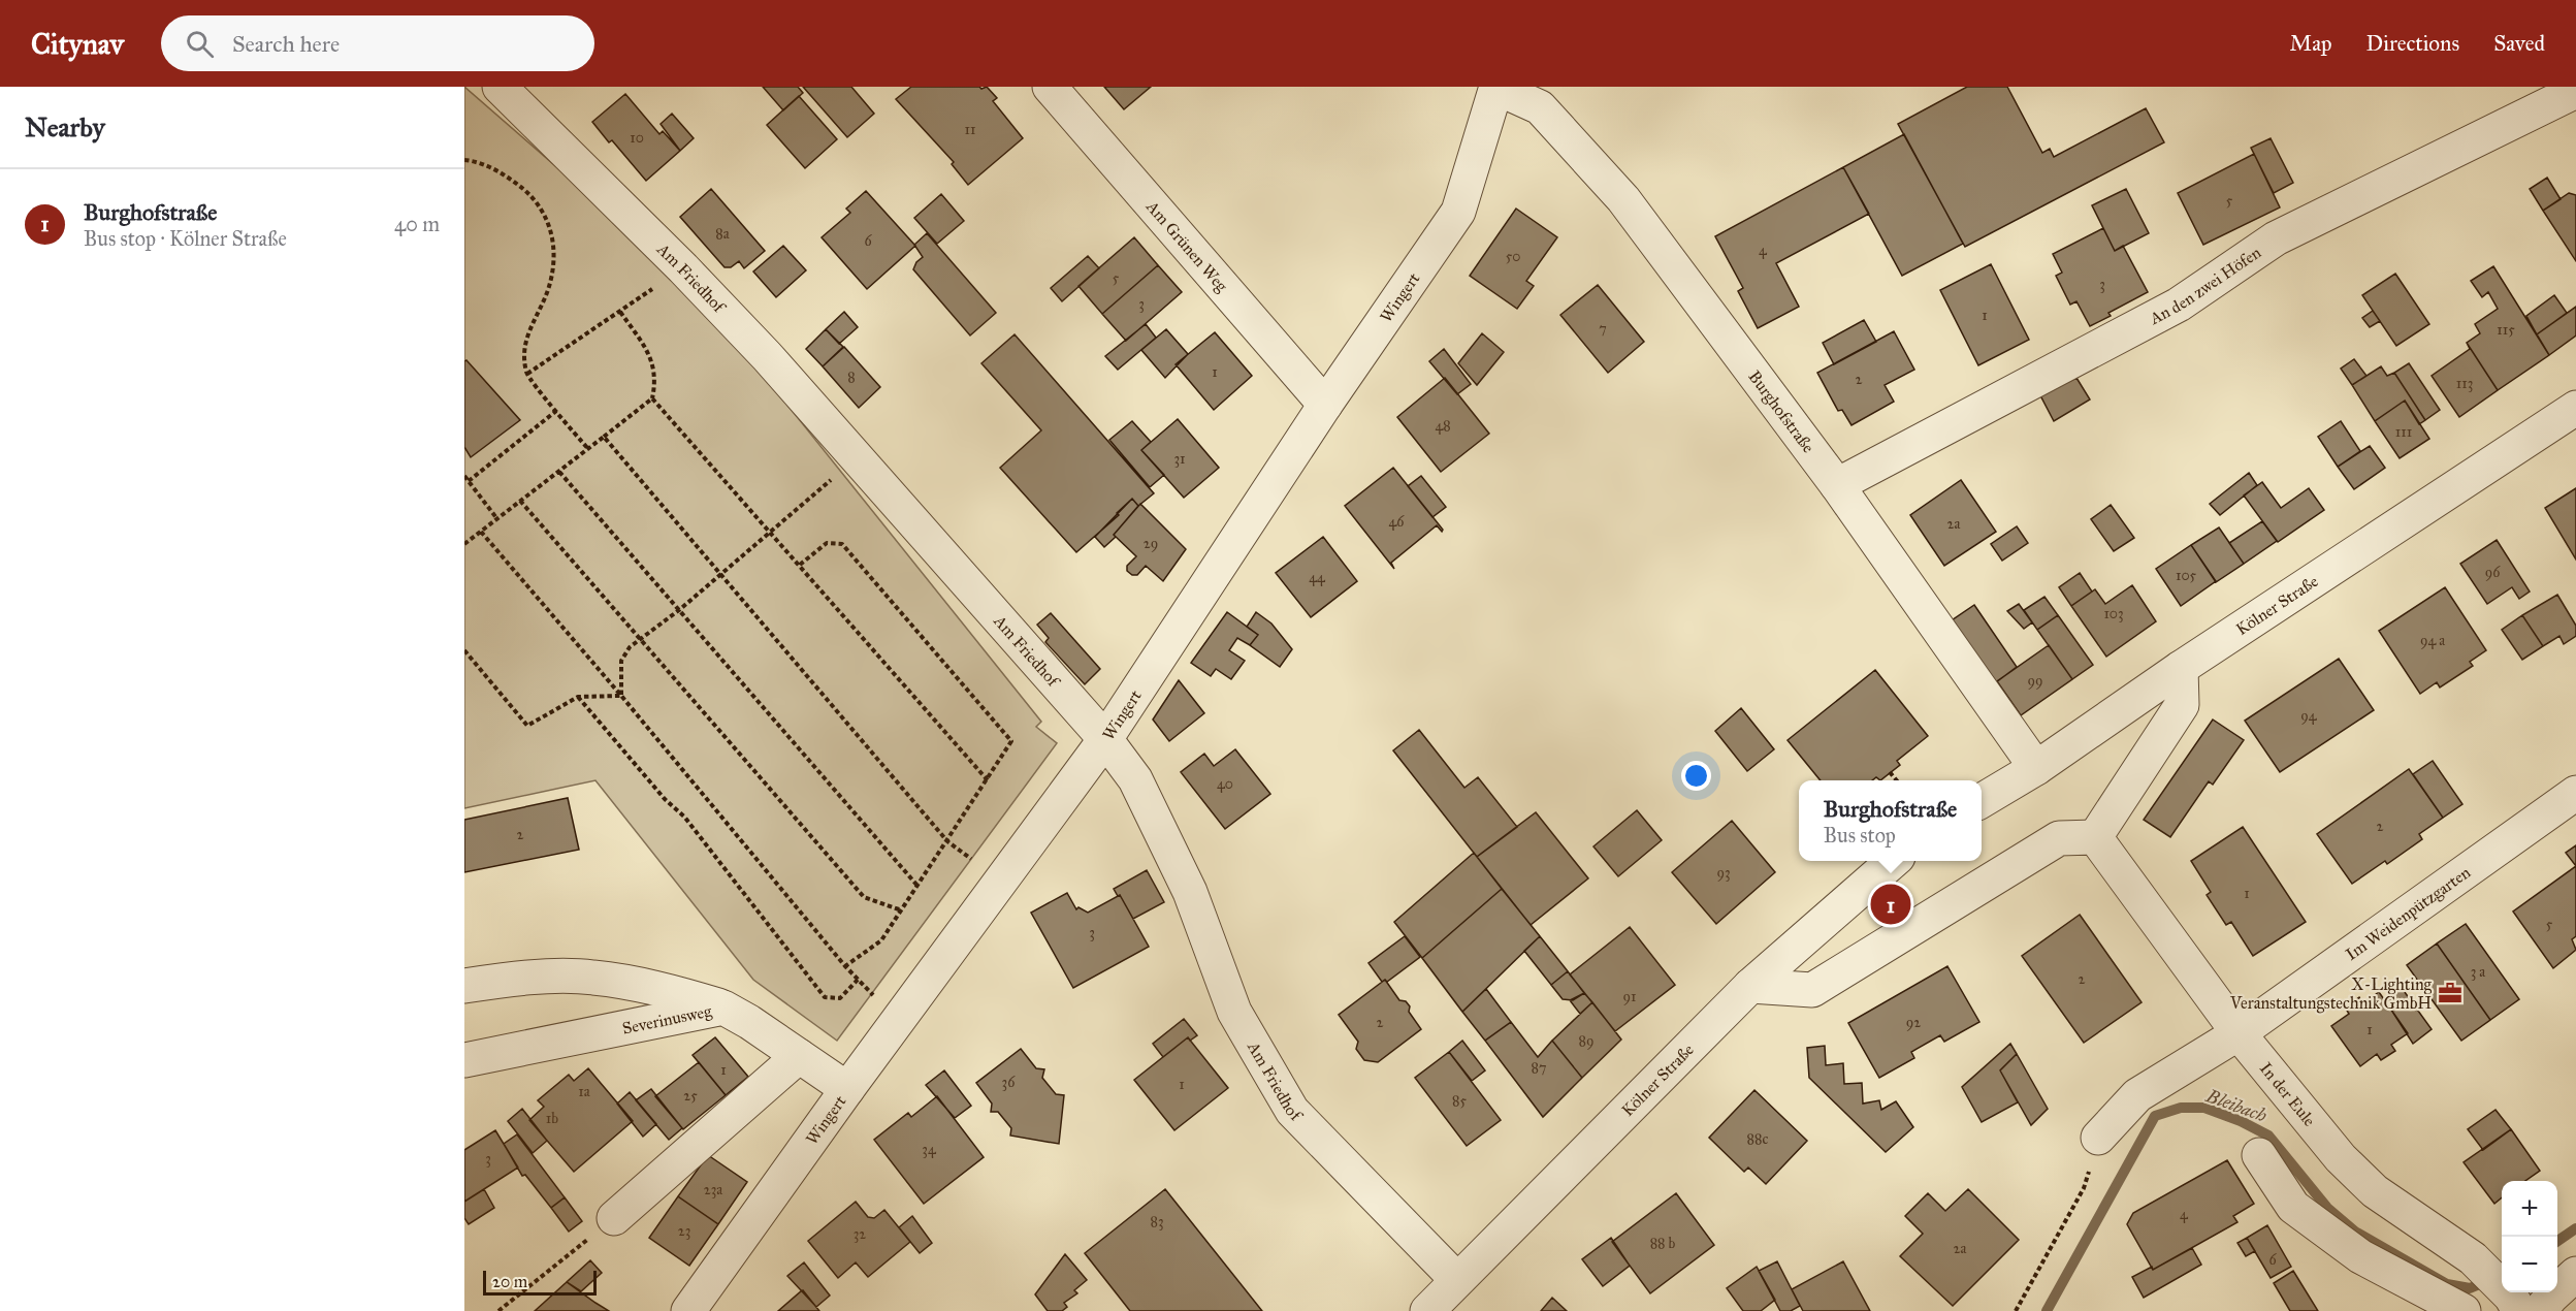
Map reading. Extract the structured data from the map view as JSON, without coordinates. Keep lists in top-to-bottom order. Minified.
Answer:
{"streets":{"street":["Am Grünen Weg","Am Friedhof","An den zwei Höfen","Wingert","Burghofstraße","Kölner Straße","Im Weidenpützgarten","Severinusweg","In der Eule"]},"crossings":[["Am Grünen Weg","Wingert"],["Am Friedhof","Wingert"],["Am Friedhof","Kölner Straße"],["An den zwei Höfen","Burghofstraße"],["Wingert","Burghofstraße"],["Wingert","Severinusweg"],["Burghofstraße","Kölner Straße"],["Im Weidenpützgarten","In der Eule"]],"water":["Bleibach"],"places":{"office":["X-Lighting Veranstaltungstechnik GmbH"]},"house_numbers":["11","10","5","8a","6","4","50","5","3","3","1","7","115","1","8","2","113","48","111","31","46","2a","29","96","105","44","103","94 a","99","94","40","2","2","93","1","5","3","3 a","2","91","2","92","1","89","87","1","36","1","1a","25","85","1b","88c","34","3","23a","4","83","23","32","88 b","2a","6"],"scale_bar":"20 m","page":{"header":"Citynav","search":"Search here","nav":["Map","Directions","Saved"],"heading":"Nearby","list":[{"mark":"1","name":"Burghofstraße","note":"Bus stop · Kölner Straße","value":"40 m"}],"popup":["Burghofstraße","Bus stop"],"pins":"1","map_buttons":["+","−"],"scale":"20 m"}}
